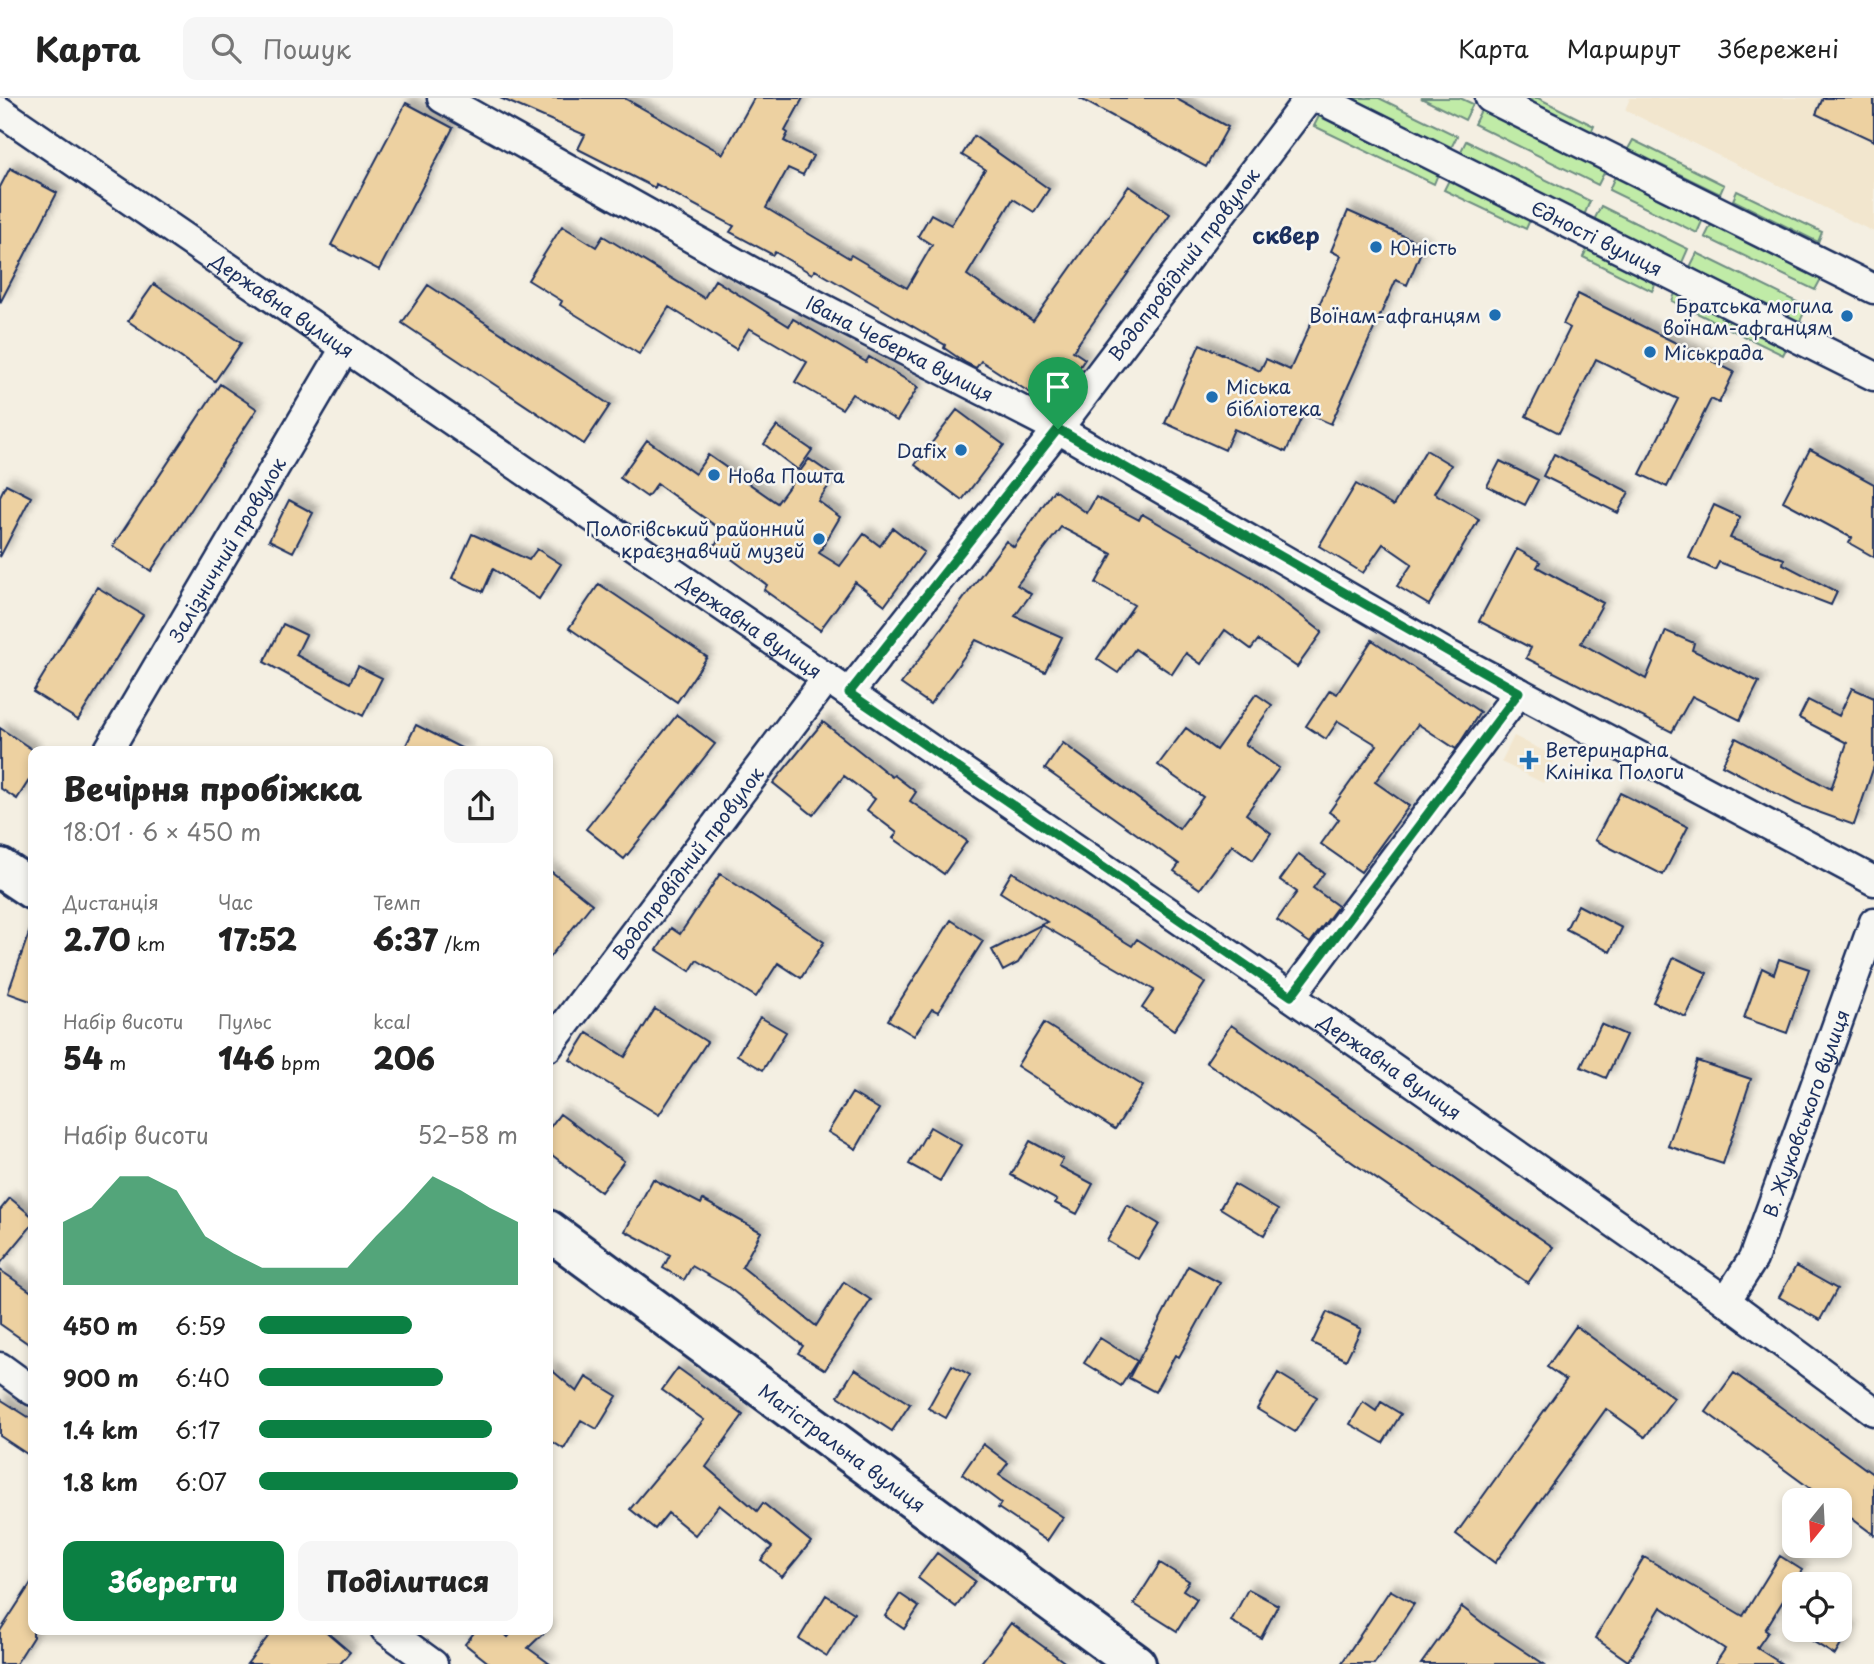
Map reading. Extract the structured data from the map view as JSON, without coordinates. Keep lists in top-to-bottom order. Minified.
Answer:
{"streets":{"main road":["Магістральна вулиця"],"street":["Єдності вулиця","Водопровідний провулок","Державна вулиця","Івана Чеберка вулиця","Залізничний провулок","В. Жуковського вулиця"]},"crossings":[["Водопровідний провулок","Державна вулиця"],["Водопровідний провулок","Івана Чеберка вулиця"],["Державна вулиця","Залізничний провулок"],["Державна вулиця","В. Жуковського вулиця"]],"districts":["сквер"],"places":{"other":["Юність","Воїнам-афганцям","Братська могила воїнам-афганцям","Міськрада","Міська бібліотека","Dafix","Нова Пошта","Пологівський районний краєзнавчий музей"],"health":["Ветеринарна Клініка Пологи"]},"north":"bottom","page":{"header":"Карта","search":"Пошук","nav":["Карта","Маршрут","Збережені"],"heading":["Вечірня пробіжка","18:01 · 6 × 450 m"],"stats":[["Дистанція","2.70 km"],["Час","17:52"],["Темп","6:37 /km"],["Набір висоти","54 m"],["Пульс","146 bpm"],["kcal","206"]],"chart":["Набір висоти","52–58 m"],"list":[{"name":"450 m","note":"6:59"},{"name":"900 m","note":"6:40"},{"name":"1.4 km","note":"6:17"},{"name":"1.8 km","note":"6:07"}],"buttons":["Зберегти","Поділитися"]}}
